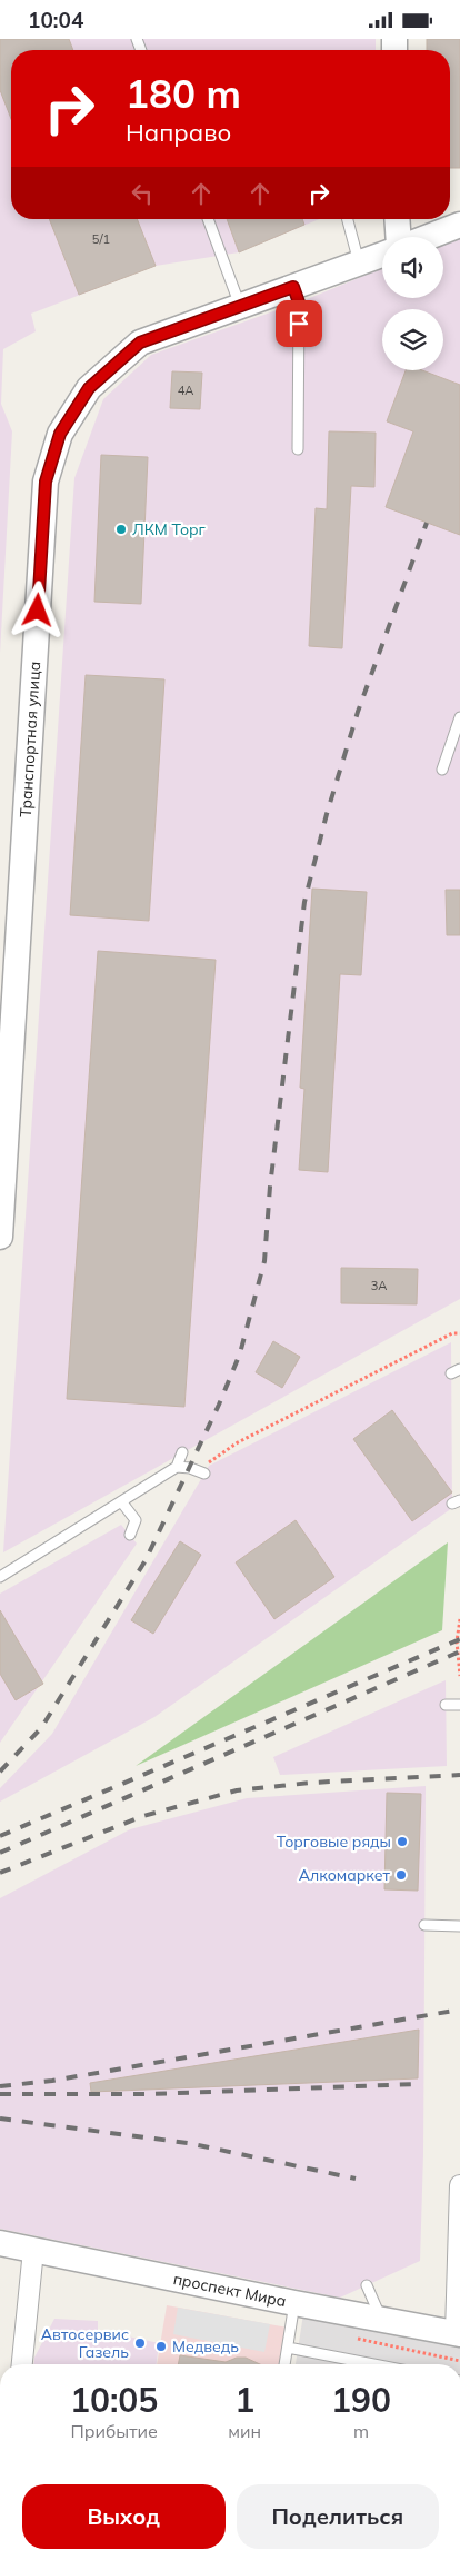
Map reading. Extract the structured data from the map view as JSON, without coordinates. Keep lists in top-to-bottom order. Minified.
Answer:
{"streets":{"street":["Транспортная улица","проспект Мира"]},"places":["ЛКМ Торг","Торговые ряды","Алкомаркет","Автосервис Газель","Медведь"],"house_numbers":["5/1","4А","3А"],"page":{"status":"10:04","turn":["180 m","Направо"],"eta":["10:05","Прибытие","1","мин","190","m"],"buttons":["Выход","Поделиться"]}}
